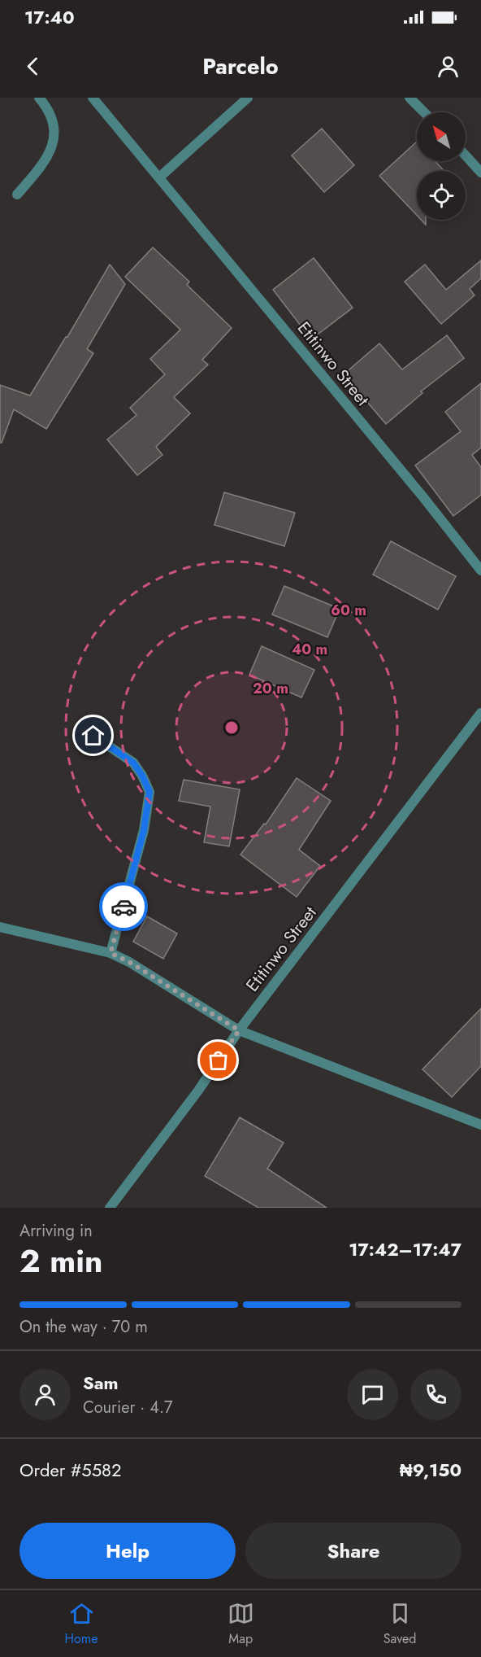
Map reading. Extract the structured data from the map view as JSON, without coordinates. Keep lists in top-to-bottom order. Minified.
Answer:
{"streets":{"street":["Etitinwo Street"]},"north":"top left","page":{"status":"17:40","header":"Parcelo","heading":["2 min","Arriving in","17:42–17:47"],"panel":["Sam","Courier · 4.7","Order #5582","₦9,150"],"bar":"On the way · 70 m","buttons":["Help","Share"],"tabs":["Home","Map","Saved"]},"rings":["60 m","40 m","20 m"]}
